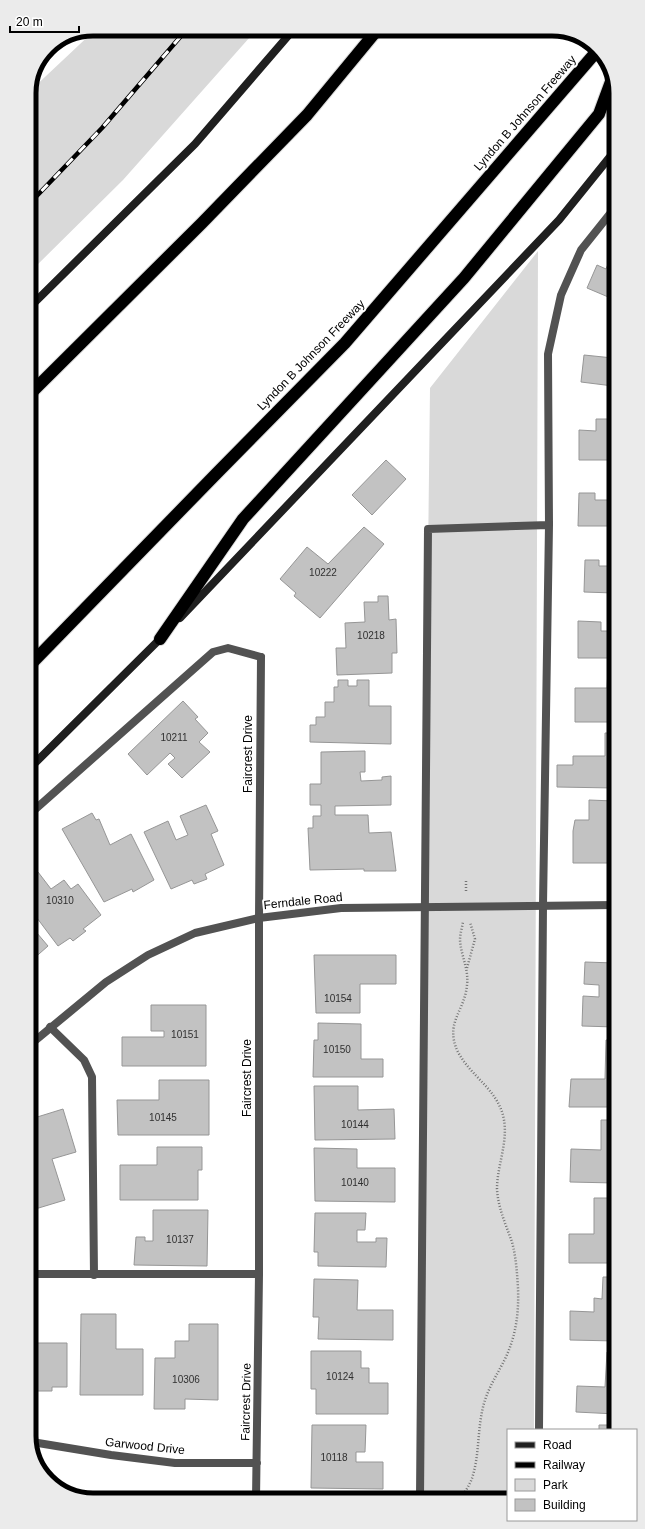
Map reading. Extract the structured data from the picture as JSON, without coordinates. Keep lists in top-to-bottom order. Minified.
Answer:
{"streets":{"highway":["Lyndon B Johnson Freeway"],"street":["Faircrest Drive","Ferndale Road","Garwood Drive"]},"crossings":[["Faircrest Drive","Ferndale Road"],["Faircrest Drive","Garwood Drive"]],"house_numbers":["10222","10218","10211","10310","10154","10151","10150","10145","10144","10140","10137","10124","10306","10118"],"legend":["Road","Railway","Park","Building"],"scale_bar":"20 m"}
